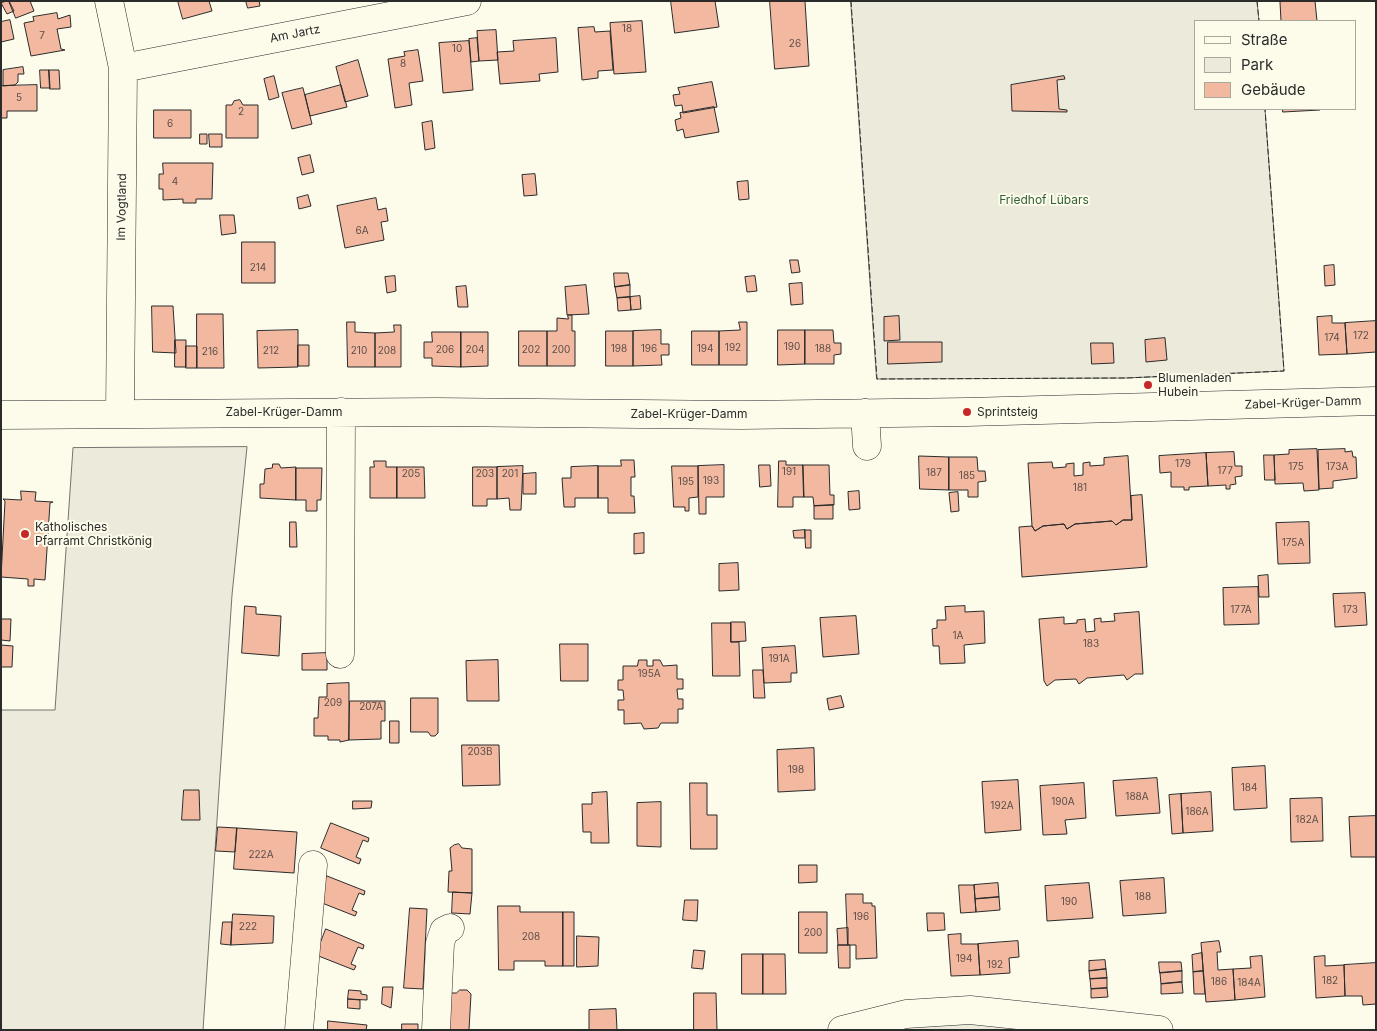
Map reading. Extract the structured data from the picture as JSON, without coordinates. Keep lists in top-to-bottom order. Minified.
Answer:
{"streets":{"street":["Am Jartz","Im Vogtland","Zabel-Krüger-Damm"]},"crossings":[["Am Jartz","Im Vogtland"],["Im Vogtland","Zabel-Krüger-Damm"]],"parks":["Friedhof Lübars"],"places":["Blumenladen Hubein","Sprintsteig","Katholisches Pfarramt Christkönig"],"house_numbers":["18","7","26","10","8","5","2","6","4","6A","214","172","174","190","192","198","196","194","188","206","204","202","200","212","210","208","216","179","175","173A","177","191","187","205","203","201","185","193","195","181","175A","177A","173","1A","183","191A","195A","209","207A","203B","198","184","188A","190A","192A","186A","182A","222A","188","190","196","222","200","208","194","192","182","186","184A"],"legend":["Straße","Park","Gebäude"]}
